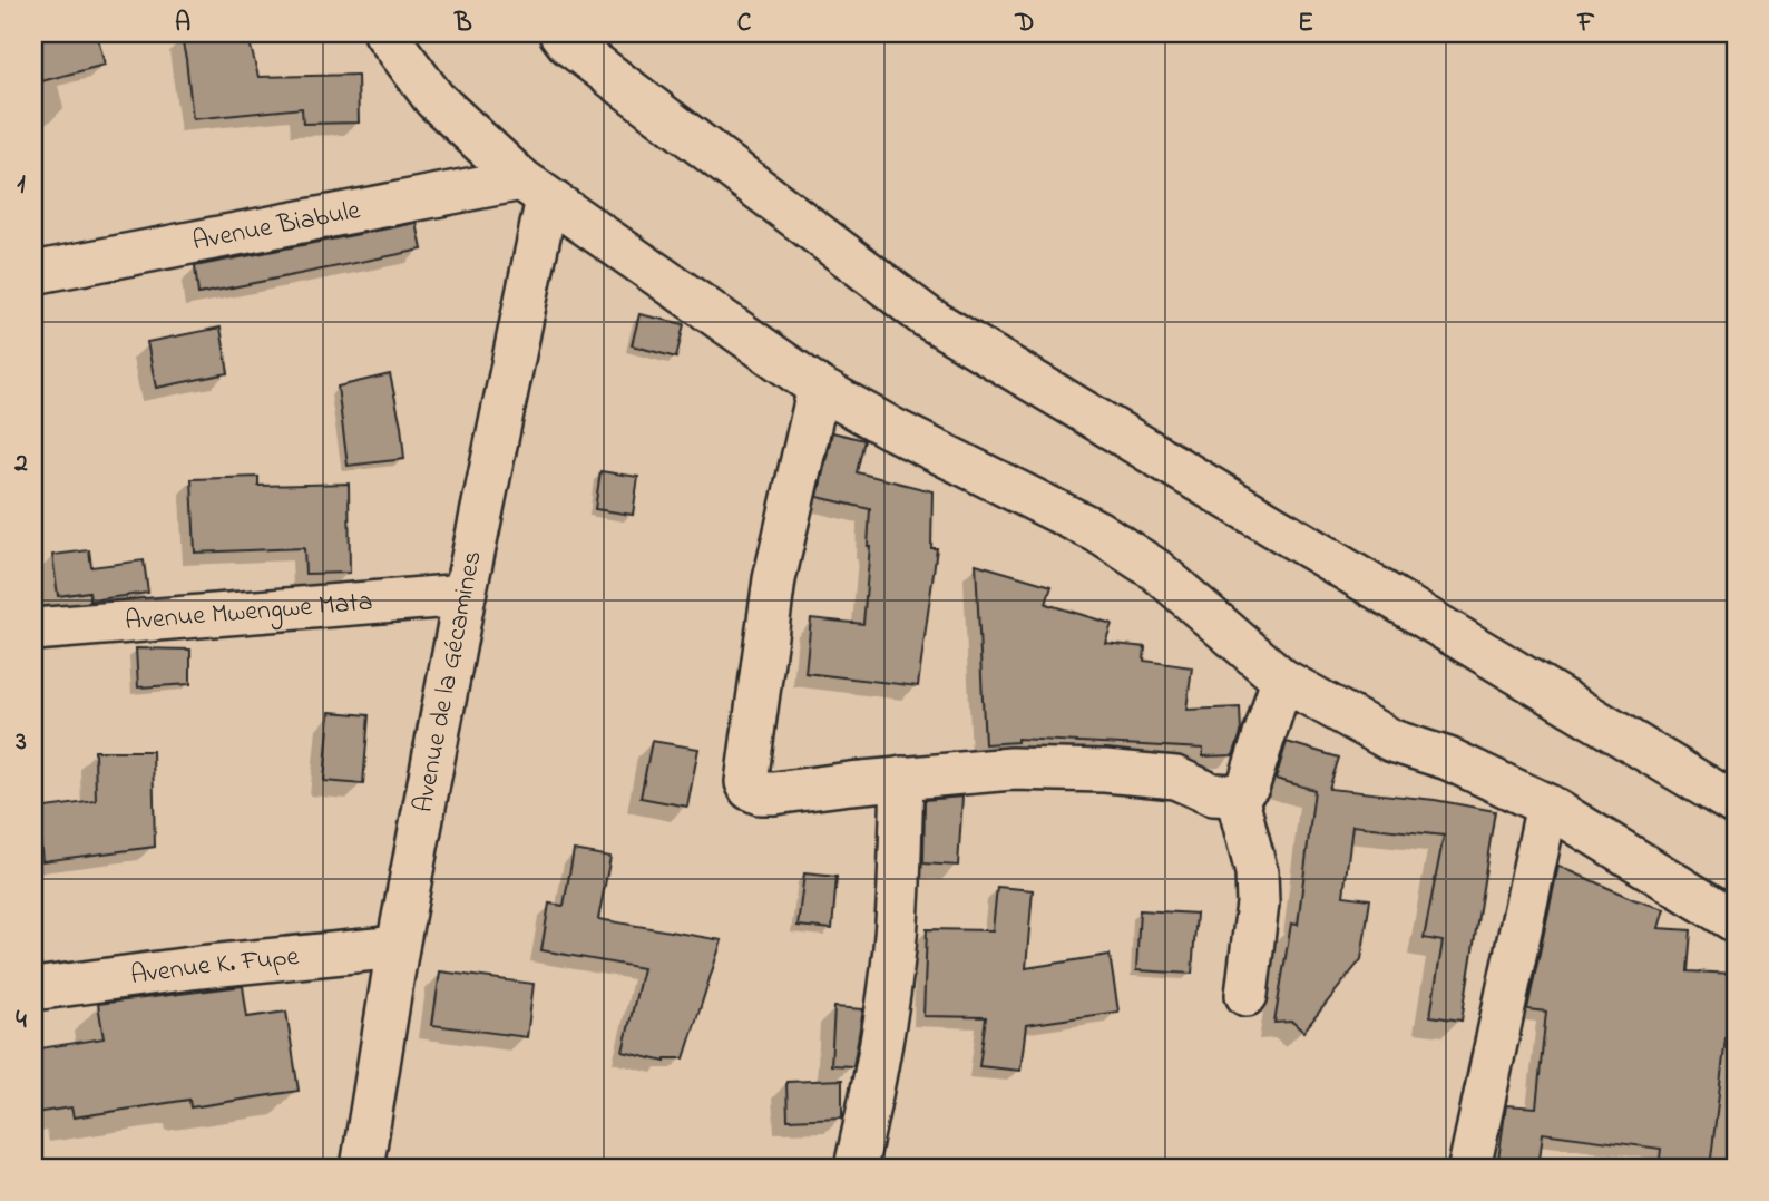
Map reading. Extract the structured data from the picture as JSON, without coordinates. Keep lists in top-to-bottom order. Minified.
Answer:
{"streets":{"street":["Avenue Biabule","Avenue Mwengwe Mata","Avenue de la Gécamines","Avenue K. Fupe"]},"crossings":[["Avenue Biabule","Avenue de la Gécamines"],["Avenue Mwengwe Mata","Avenue de la Gécamines"],["Avenue de la Gécamines","Avenue K. Fupe"]],"grid":{"columns":["A","B","C","D","E","F"],"rows":["1","2","3","4"]}}
